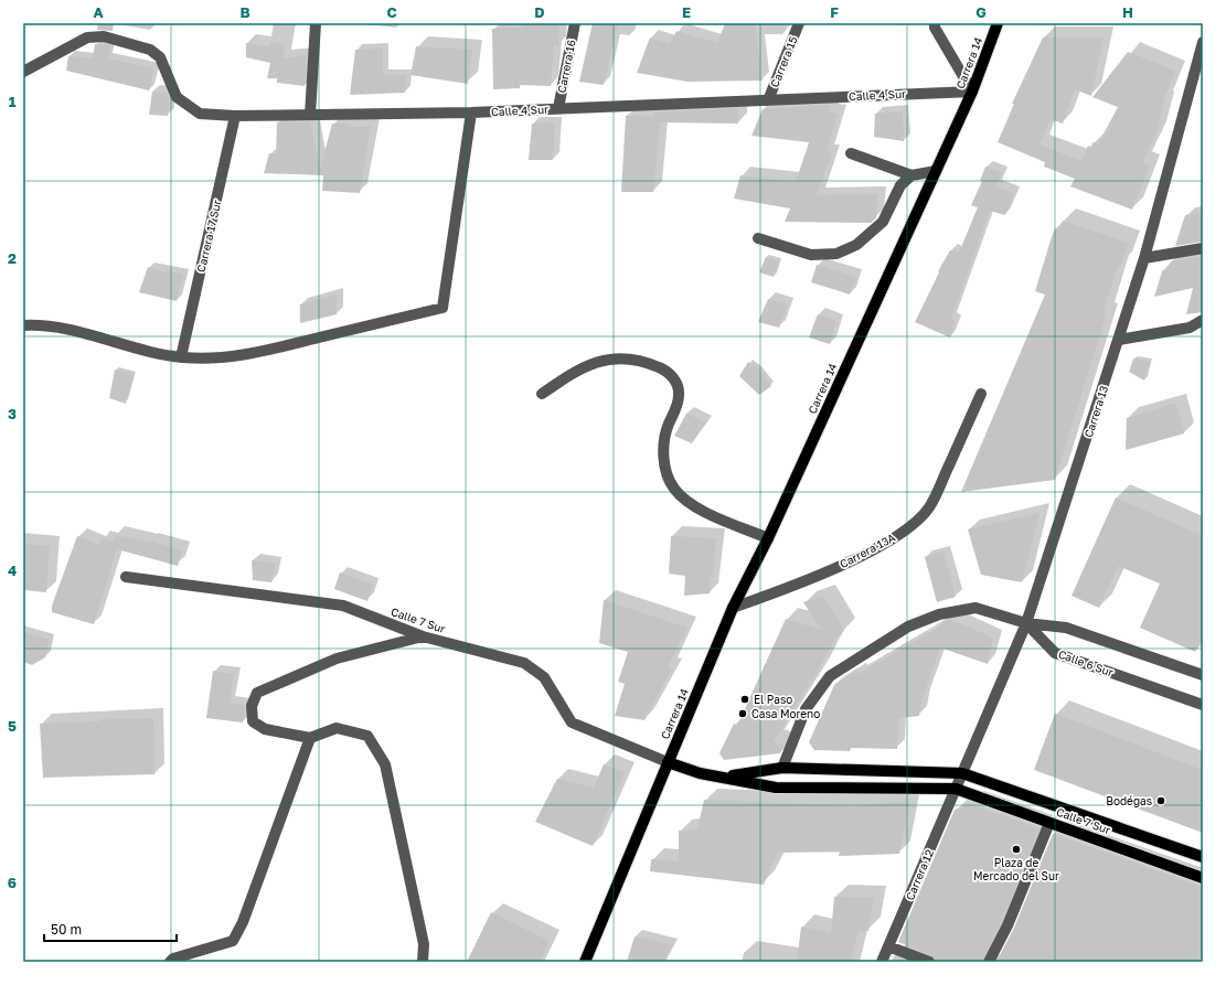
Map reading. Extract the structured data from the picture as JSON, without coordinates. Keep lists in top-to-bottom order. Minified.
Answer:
{"streets":{"main road":["Carrera 14","Calle 7 Sur"],"street":["Carrera 15","Carrera 16","Calle 4 Sur","Carrera 17 Sur","Carrera 13","Carrera 13A","Calle 6 Sur","Carrera 12"]},"crossings":[["Carrera 15","Calle 4 Sur"],["Carrera 14","Calle 4 Sur"],["Carrera 14","Carrera 13A"],["Carrera 14","Calle 7 Sur"],["Carrera 16","Calle 4 Sur"],["Calle 4 Sur","Carrera 17 Sur"],["Carrera 13","Calle 7 Sur"],["Carrera 13","Calle 6 Sur"],["Carrera 13","Carrera 12"],["Calle 7 Sur","Carrera 12"]],"places":["El Paso","Casa Moreno","Bodégas","Plaza de Mercado del Sur"],"scale_bar":"50 m","grid":{"columns":["A","B","C","D","E","F","G","H"],"rows":["1","2","3","4","5","6"]}}
